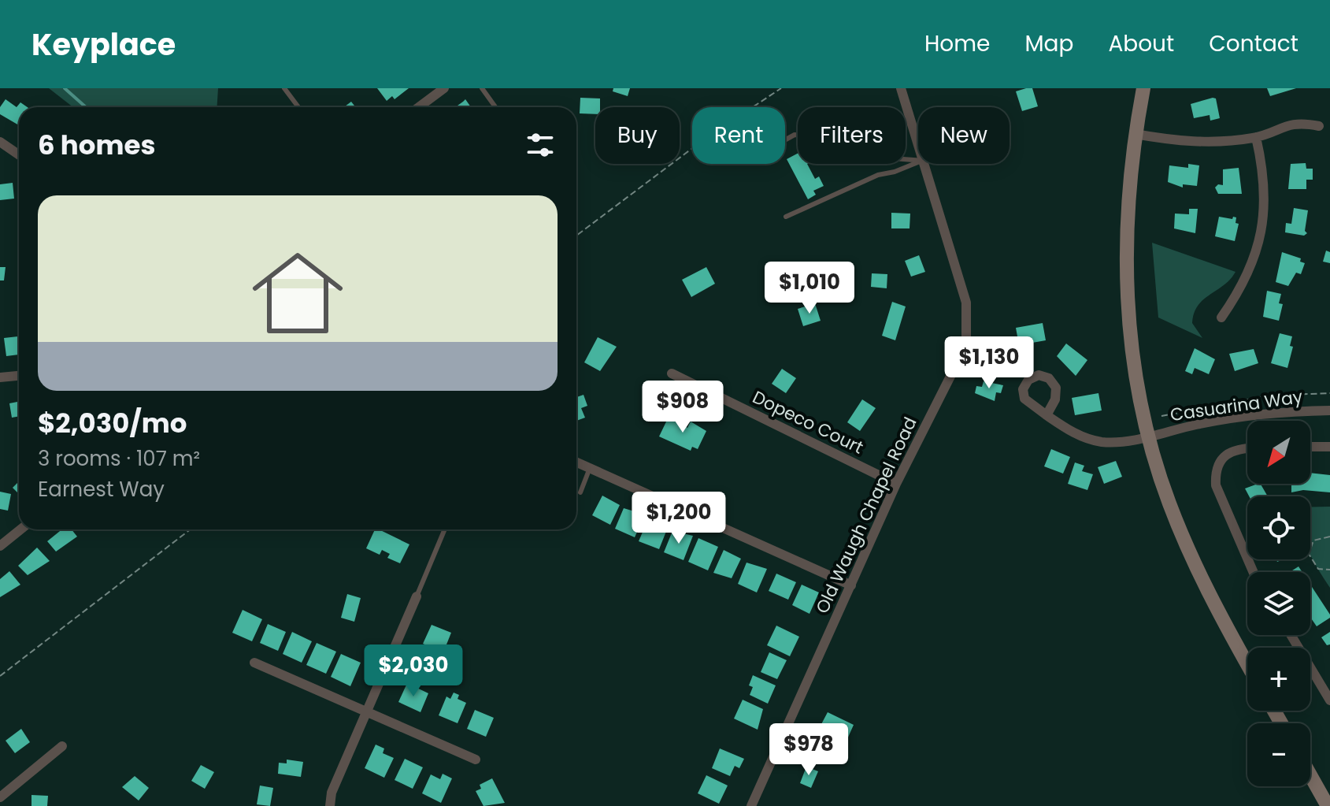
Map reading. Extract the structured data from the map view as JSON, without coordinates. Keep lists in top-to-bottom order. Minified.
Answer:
{"streets":{"street":["Casuarina Way","Dopeco Court","Old Waugh Chapel Road"]},"crossings":[["Dopeco Court","Old Waugh Chapel Road"]],"north":"bottom left","page":{"header":"Keyplace","nav":["Home","Map","About","Contact"],"chip":["Buy","Rent","Filters","New"],"heading":"6 homes","list":[{"name":"$2,030/mo","note":"3 rooms · 107 m² · Earnest Way"}],"price":["$1,010","$1,130","$908","$1,200","$2,030","$978"],"map_buttons":["+","−"]}}
